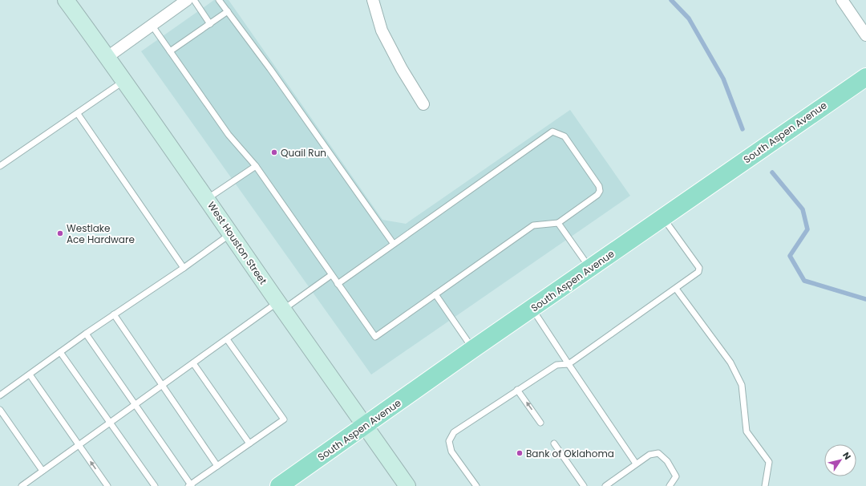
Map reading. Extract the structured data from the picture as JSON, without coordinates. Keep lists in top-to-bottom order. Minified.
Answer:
{"streets":{"main road":["South Aspen Avenue","West Houston Street"]},"crossings":[["South Aspen Avenue","West Houston Street"]],"places":["Quail Run","Westlake Ace Hardware","Bank of Oklahoma"],"north":"top right"}
